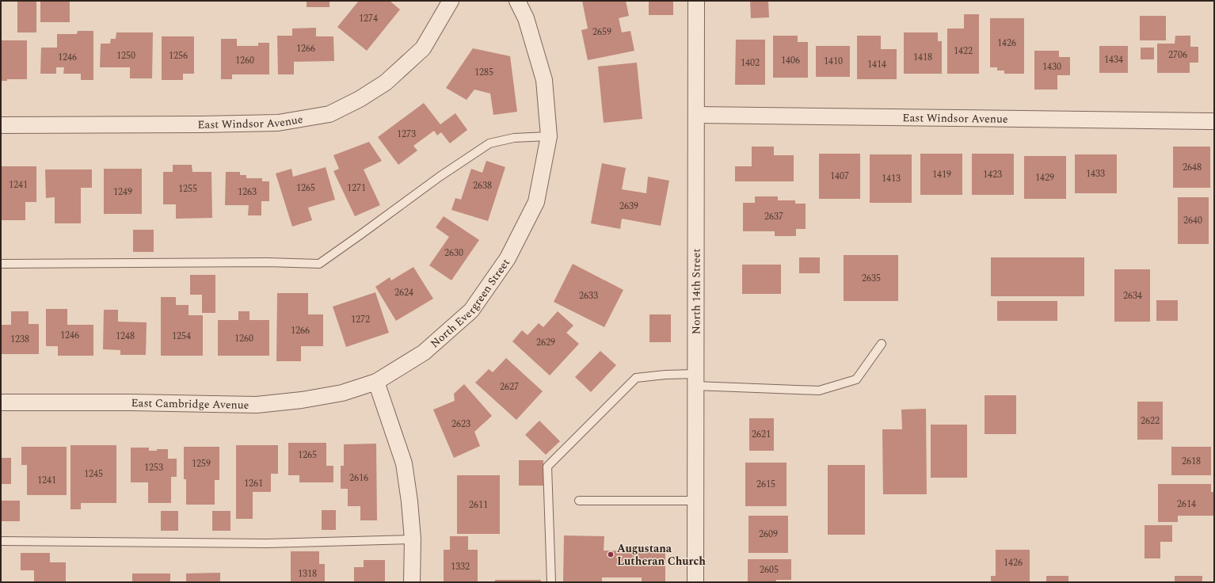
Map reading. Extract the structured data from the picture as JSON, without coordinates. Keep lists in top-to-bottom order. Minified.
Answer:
{"streets":{"street":["East Windsor Avenue","North 14th Street","North Evergreen Street","East Cambridge Avenue"]},"crossings":[["East Windsor Avenue","North 14th Street"],["North Evergreen Street","East Cambridge Avenue"]],"places":["Augustana Lutheran Church"],"house_numbers":["1274","2659","1426","1266","1422","2706","1250","1256","1246","1418","1434","1260","1406","1410","1402","1414","1430","1285","1273","2648","1433","1419","1423","1407","1429","1413","1241","2638","1265","1271","1255","1249","1263","2639","2637","2640","2630","2635","2624","2633","2634","1272","1266","1246","1248","1254","1260","1238","2629","2627","2622","2623","2621","1265","2618","1259","1253","1245","2616","1241","1261","2615","2614","2611","2609","1426","1332","2605","1318"]}
